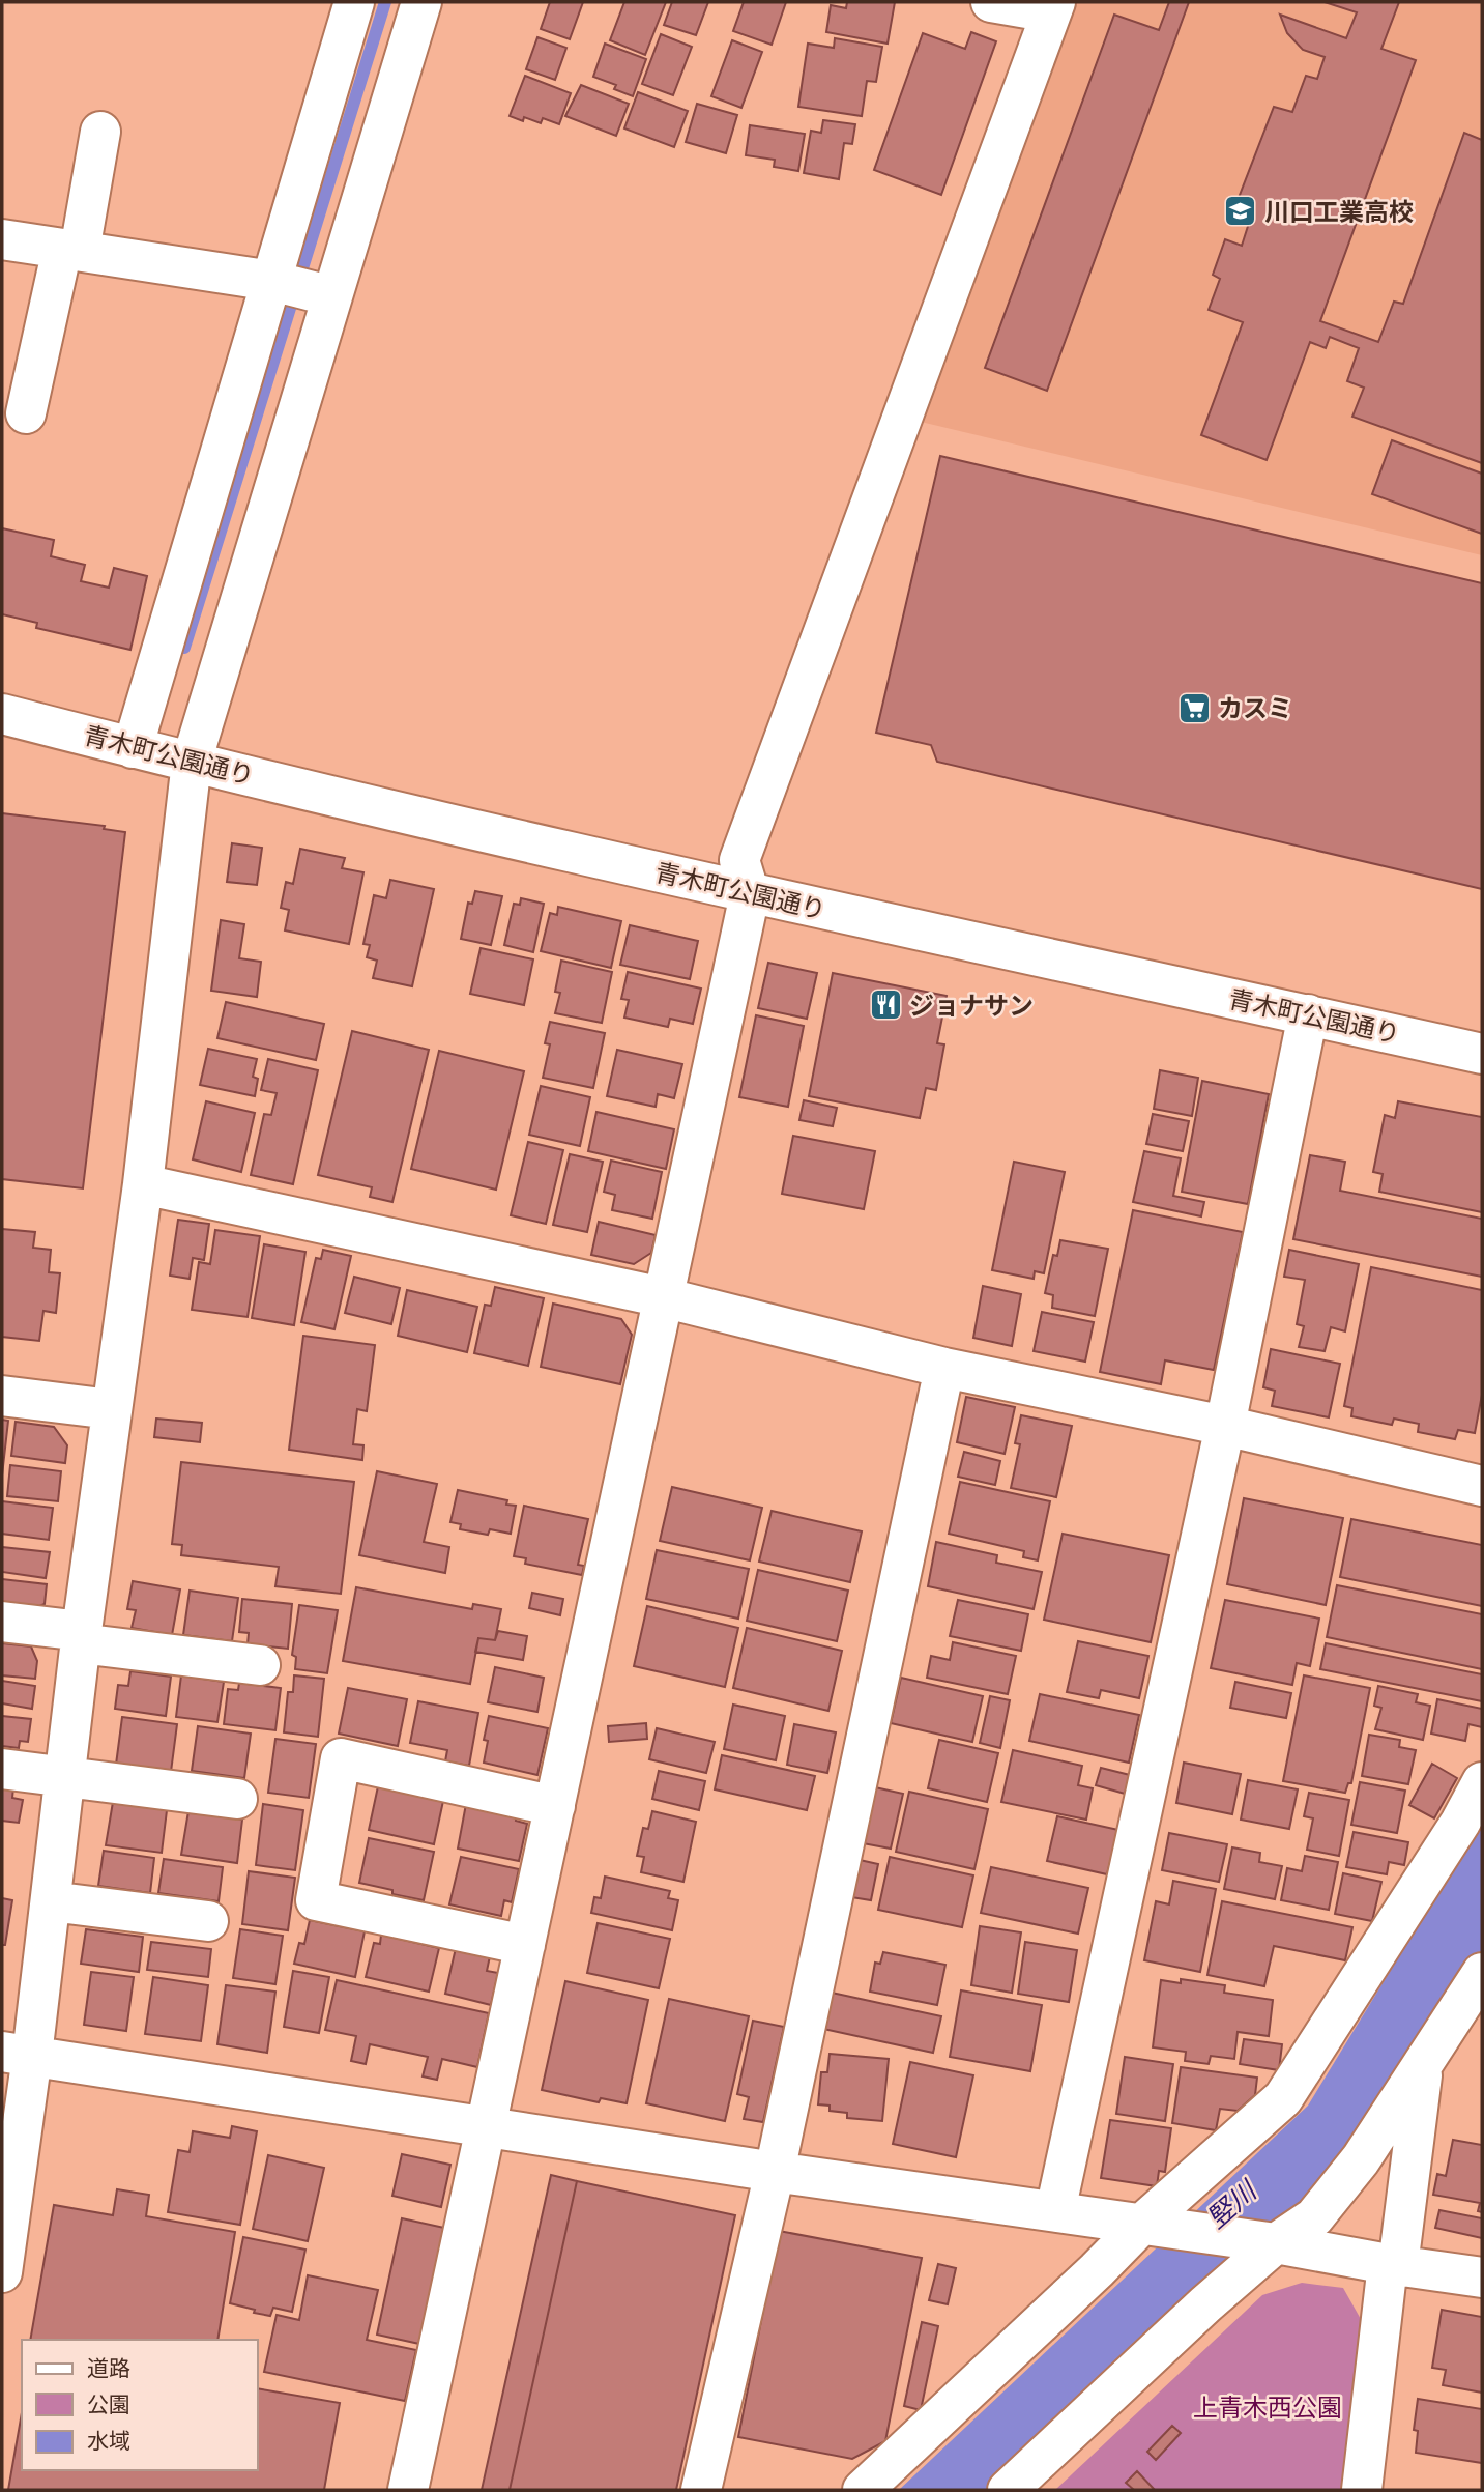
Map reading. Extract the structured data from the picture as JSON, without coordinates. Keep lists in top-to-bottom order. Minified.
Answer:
{"streets":{"street":["青木町公園通り"]},"water":["竪川"],"parks":["上青木西公園"],"places":{"school or university":["川口工業高校"],"supermarket":["カスミ"],"restaurant":["ジョナサン"]},"legend":["道路","公園","水域"]}
